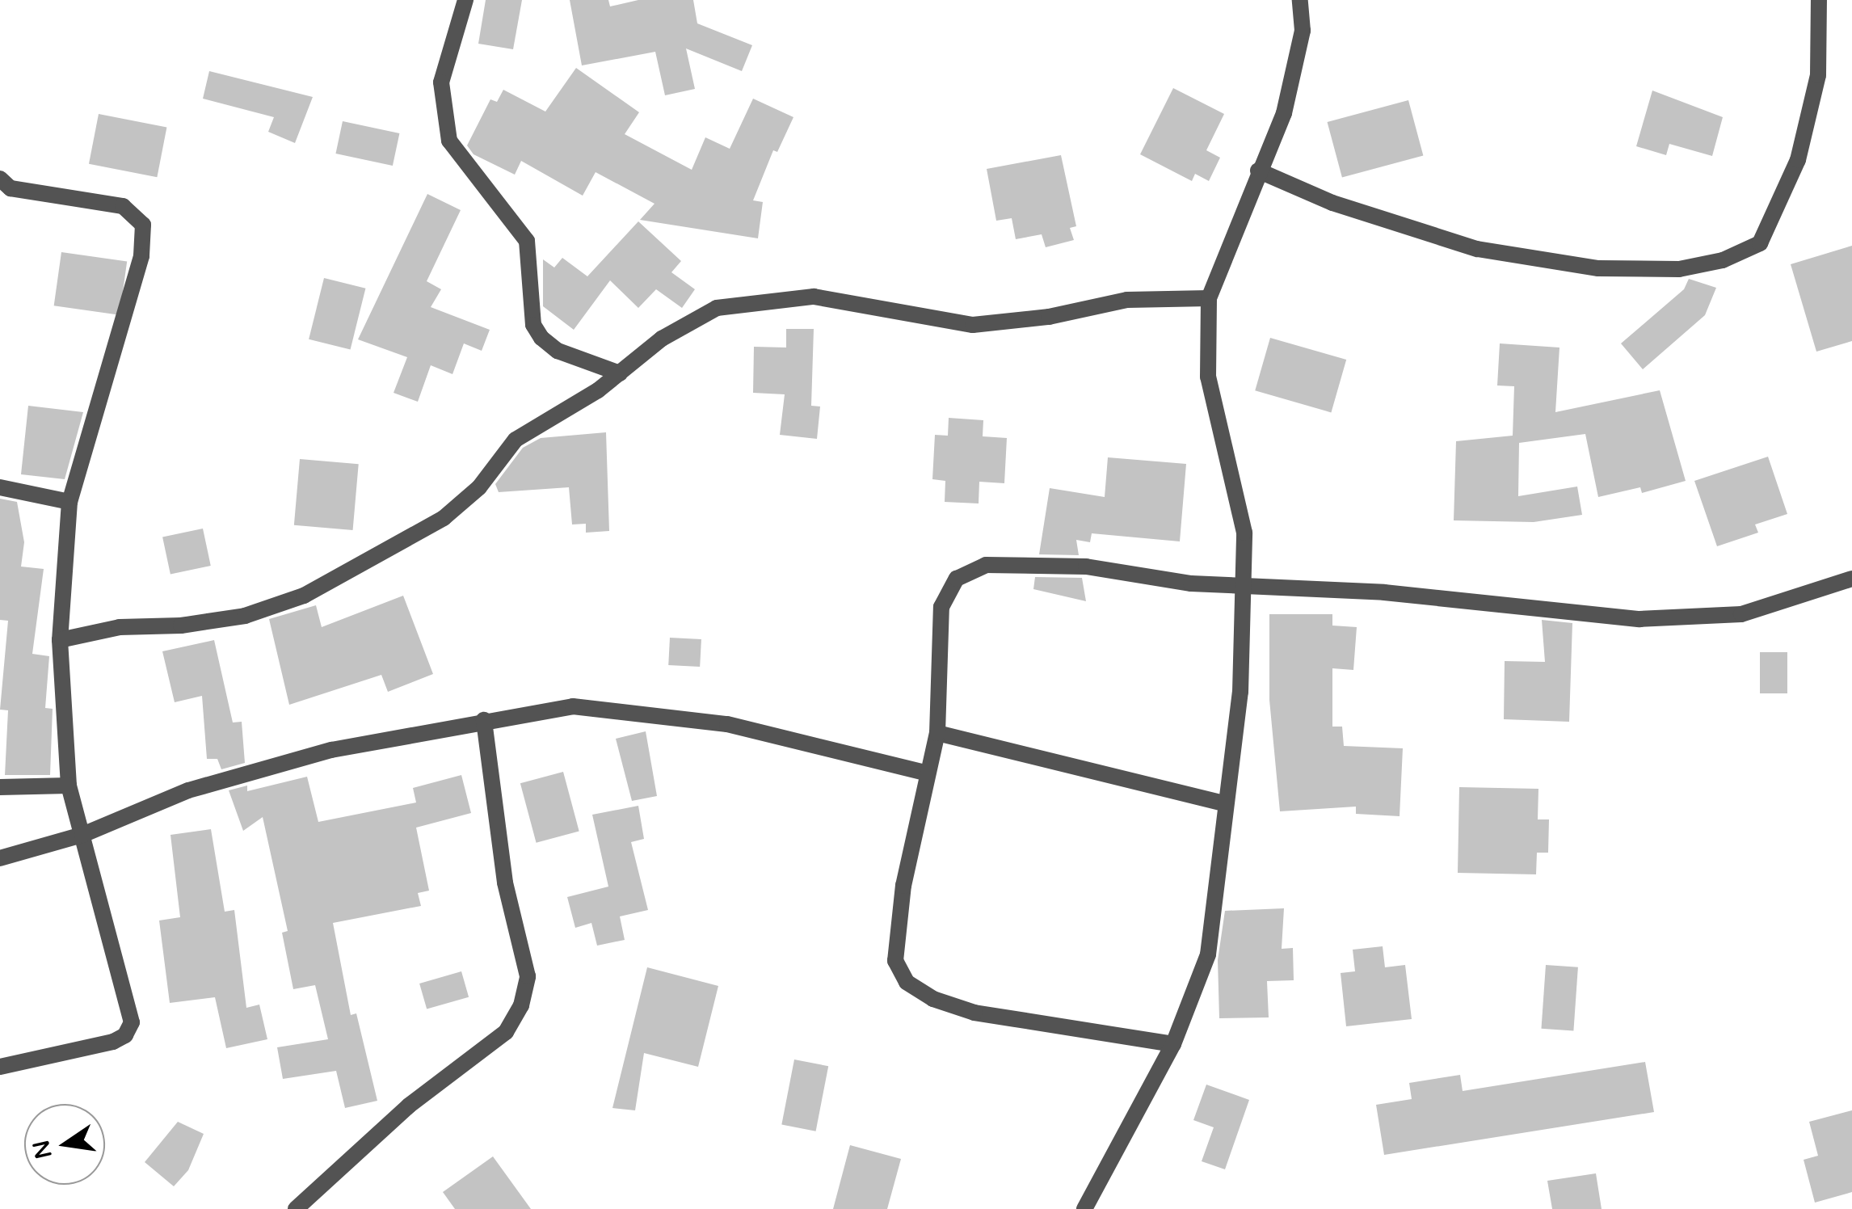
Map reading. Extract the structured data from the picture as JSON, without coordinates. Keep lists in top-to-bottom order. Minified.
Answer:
{"north":"left"}
